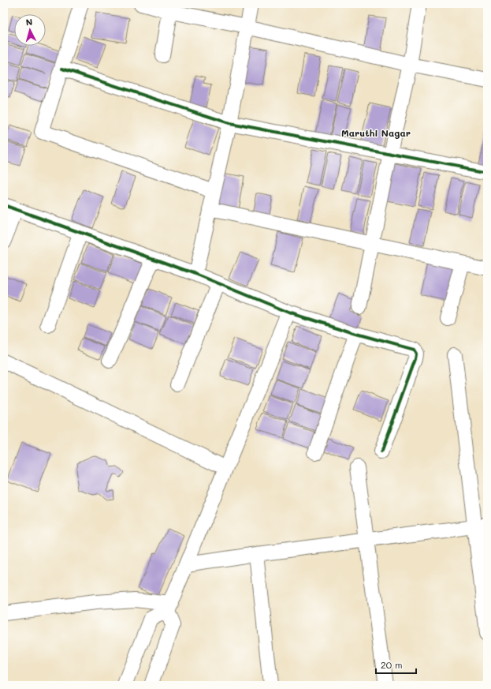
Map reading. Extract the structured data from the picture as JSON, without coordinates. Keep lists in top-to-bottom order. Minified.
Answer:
{"districts":["Maruthi Nagar"],"scale_bar":"20 m","north":"top"}
